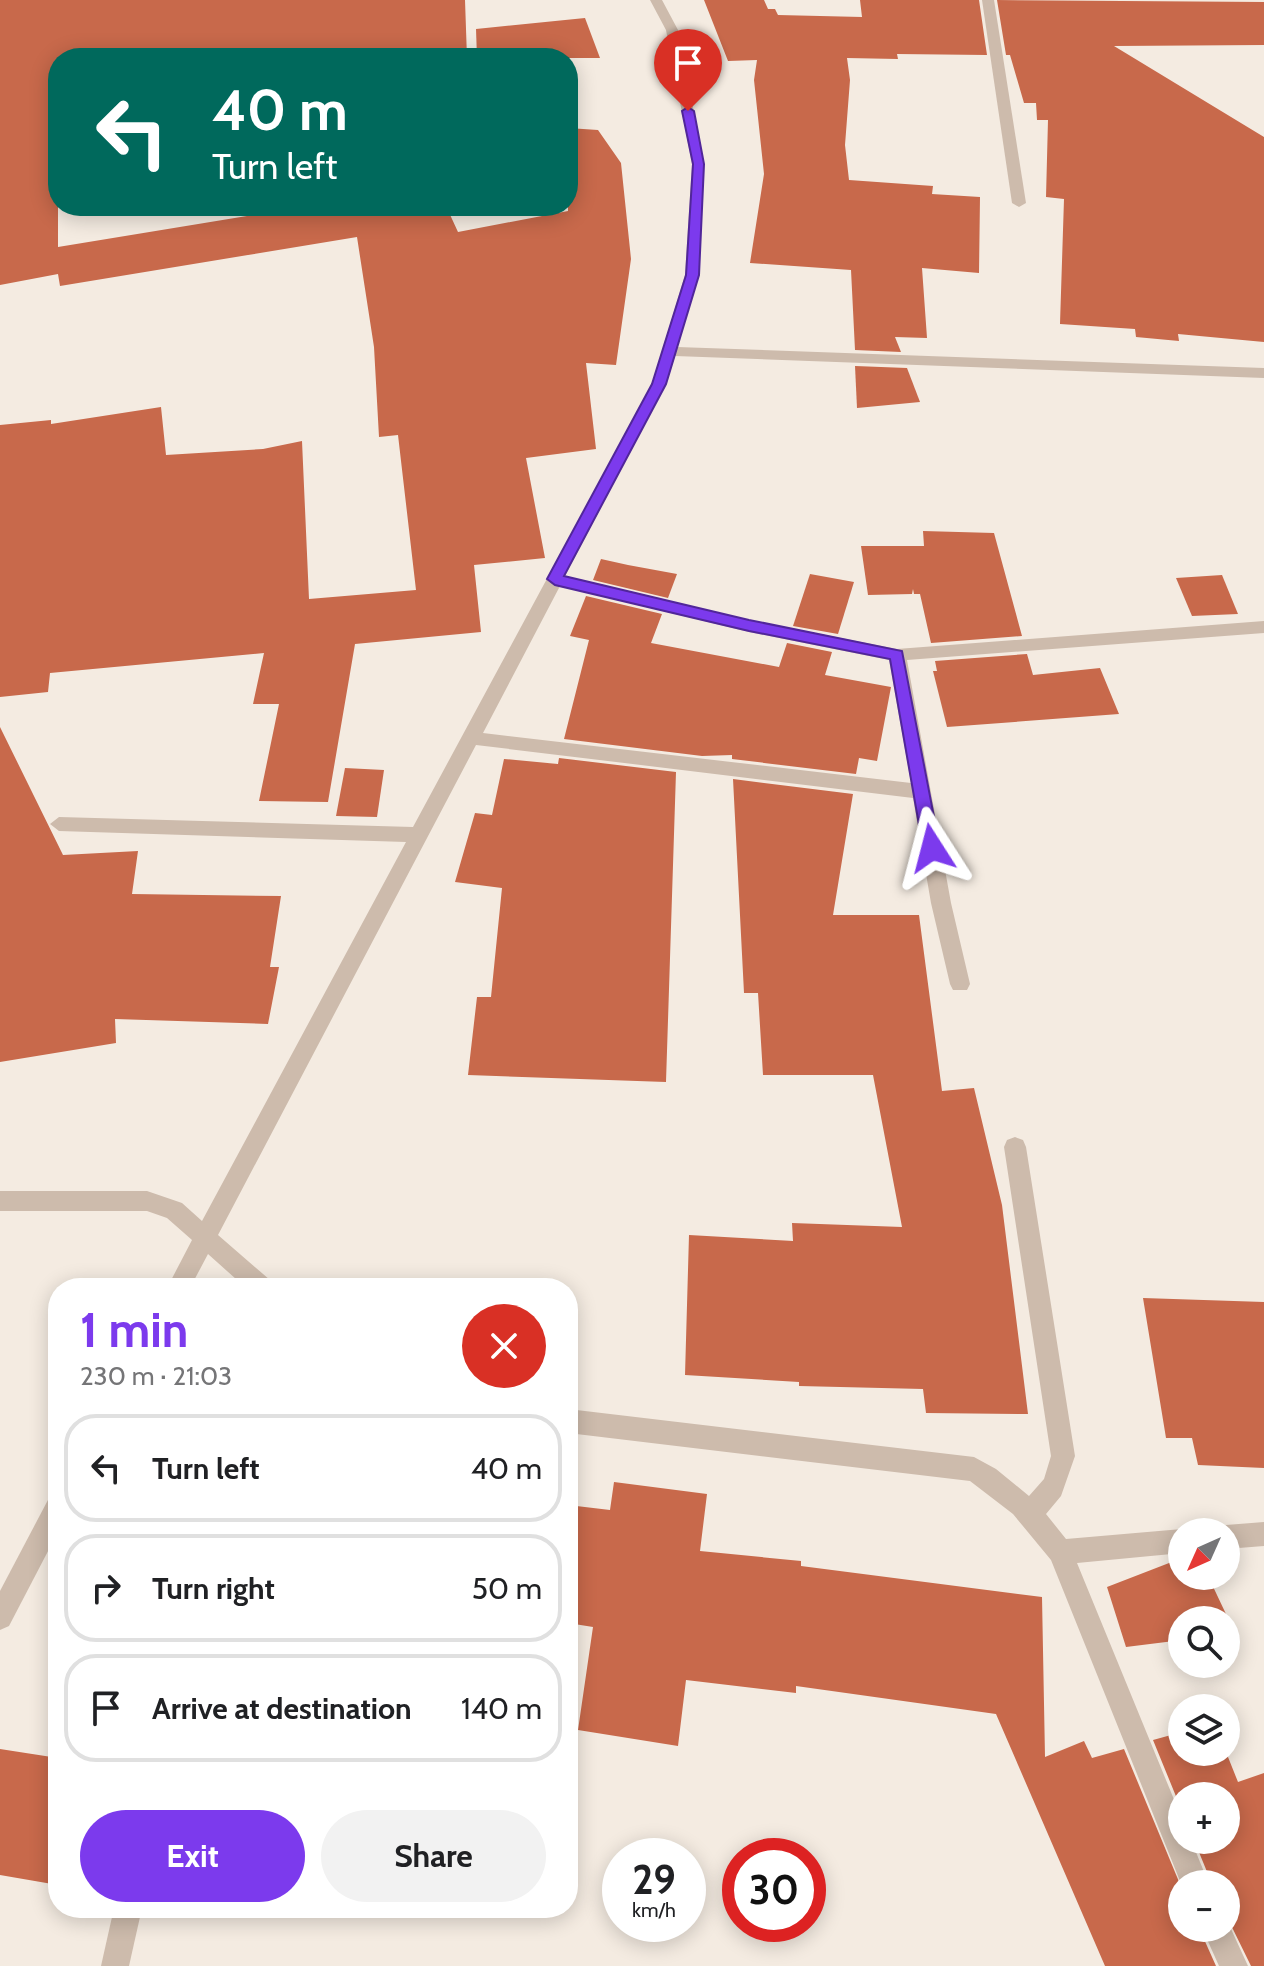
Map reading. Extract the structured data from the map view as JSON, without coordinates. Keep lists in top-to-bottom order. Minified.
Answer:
{"north":"bottom left","page":{"turn":["40 m","Turn left"],"heading":["1 min","230 m · 21:03"],"list":[{"name":"Turn left","value":"40 m"},{"name":"Turn right","value":"50 m"},{"name":"Arrive at destination","value":"140 m"}],"map_buttons":["+","−"],"buttons":["Exit","Share"],"speed":"29 km/h","limit":"30"}}
